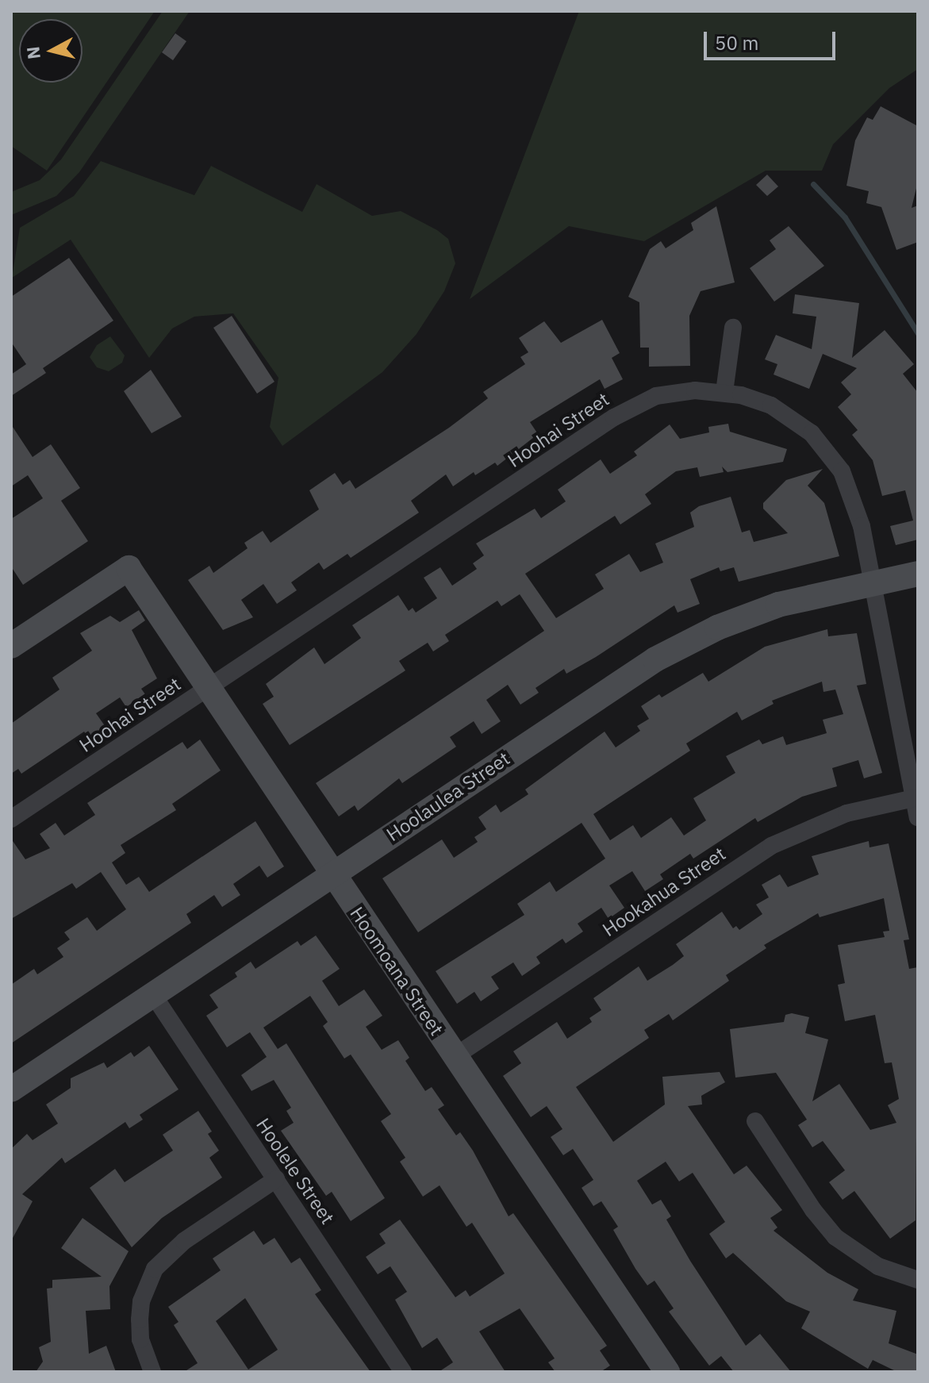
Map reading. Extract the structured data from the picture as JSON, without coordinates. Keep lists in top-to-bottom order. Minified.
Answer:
{"streets":{"street":["Hoohai Street","Hoolaulea Street","Hookahua Street","Hoomoana Street","Hoolele Street"]},"crossings":[["Hoohai Street","Hoolaulea Street"],["Hoohai Street","Hookahua Street"],["Hoohai Street","Hoomoana Street"],["Hoolaulea Street","Hoomoana Street"],["Hoolaulea Street","Hoolele Street"],["Hookahua Street","Hoomoana Street"]],"scale_bar":"50 m","north":"left"}
